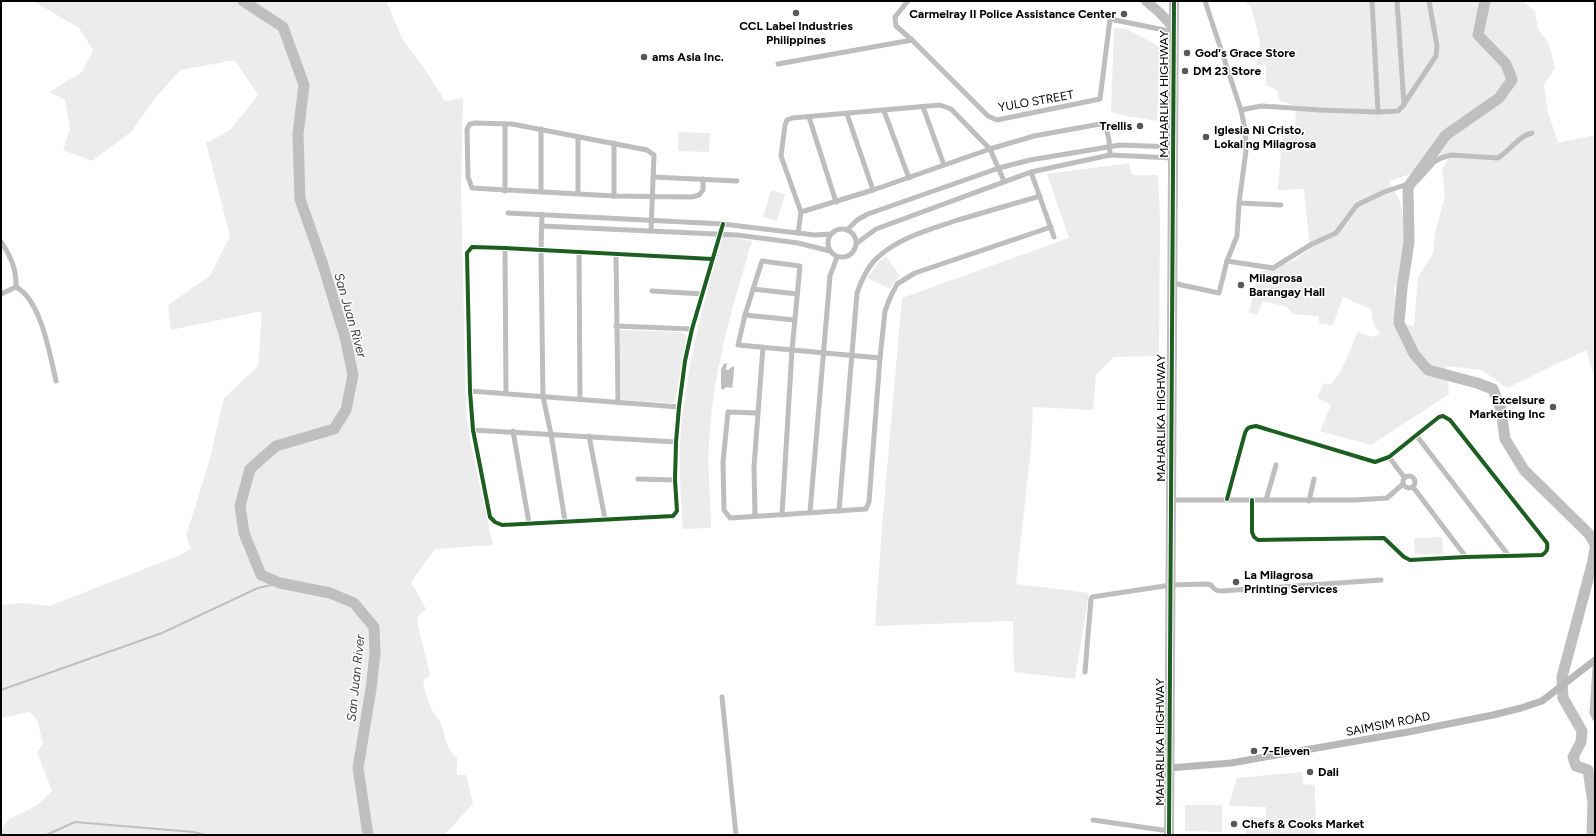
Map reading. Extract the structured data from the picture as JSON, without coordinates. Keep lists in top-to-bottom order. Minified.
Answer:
{"streets":{"highway":["MAHARLIKA HIGHWAY"],"street":["YULO STREET","SAIMSIM ROAD"]},"crossings":[["MAHARLIKA HIGHWAY","YULO STREET"],["MAHARLIKA HIGHWAY","SAIMSIM ROAD"]],"water":["San Juan River"],"places":["CCL Label Industries Philippines","Carmelray II Police Assistance Center","God's Grace Store","ams Asia Inc.","DM 23 Store","Trellis","Iglesia Ni Cristo, Lokal ng Milagrosa","Milagrosa Barangay Hall","Excelsure Marketing Inc","La Milagrosa Printing Services","7-Eleven","Dali","Chefs & Cooks Market"]}
